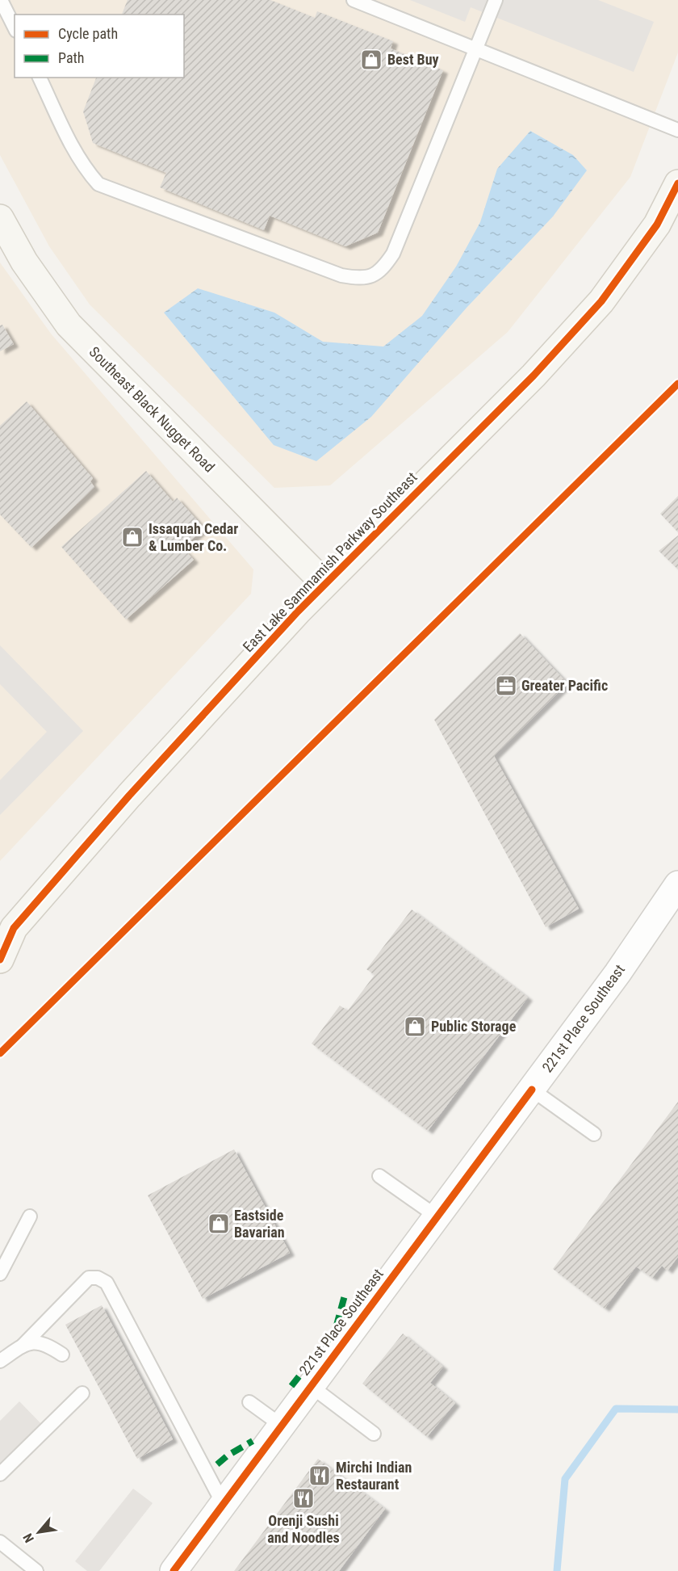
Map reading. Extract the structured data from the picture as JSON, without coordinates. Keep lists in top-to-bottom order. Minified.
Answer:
{"streets":{"main road":["Southeast Black Nugget Road","East Lake Sammamish Parkway Southeast"],"street":["221st Place Southeast"]},"crossings":[["Southeast Black Nugget Road","East Lake Sammamish Parkway Southeast"]],"places":{"shop":["Best Buy","Issaquah Cedar & Lumber Co.","Public Storage","Eastside Bavarian"],"office":["Greater Pacific"],"restaurant":["Mirchi Indian Restaurant","Orenji Sushi and Noodles"]},"legend":["Cycle path","Path"],"north":"bottom left"}
